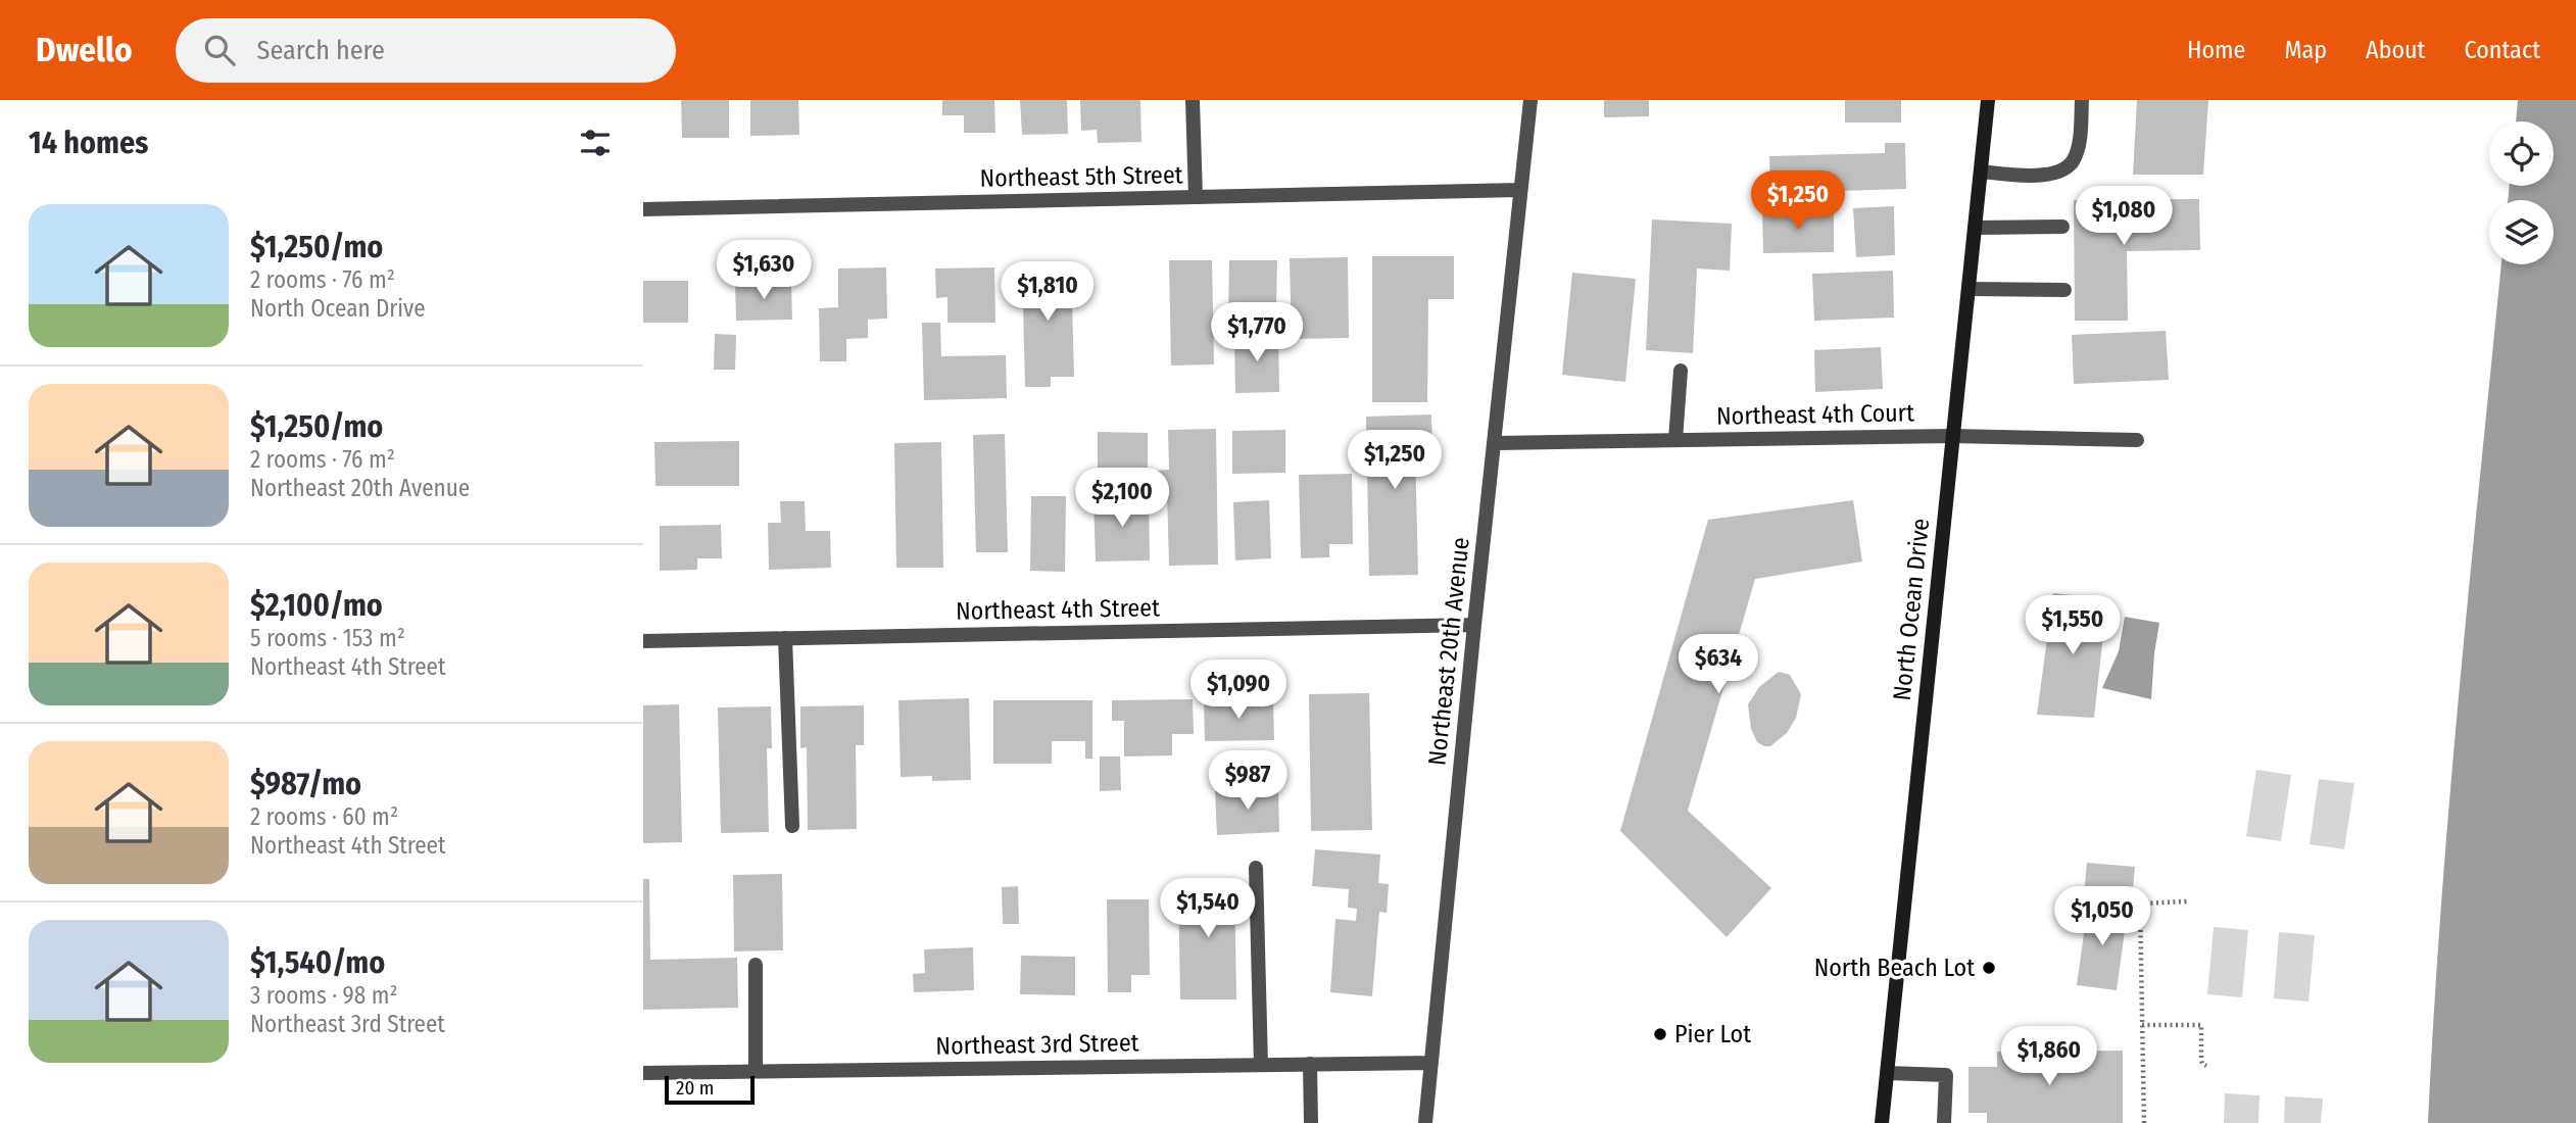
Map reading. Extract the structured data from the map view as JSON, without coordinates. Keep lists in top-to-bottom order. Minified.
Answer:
{"streets":{"main road":["North Ocean Drive"],"street":["Northeast 5th Street","Northeast 4th Court","Northeast 4th Street","Northeast 20th Avenue","Northeast 3rd Street"]},"crossings":[["Northeast 5th Street","Northeast 20th Avenue"],["Northeast 4th Court","North Ocean Drive"],["Northeast 4th Court","Northeast 20th Avenue"],["Northeast 4th Street","Northeast 20th Avenue"],["Northeast 20th Avenue","Northeast 3rd Street"]],"places":["North Beach Lot","Pier Lot"],"scale_bar":"20 m","page":{"header":"Dwello","search":"Search here","nav":["Home","Map","About","Contact"],"heading":"14 homes","price":["$1,250","$1,080","$1,630","$1,810","$1,770","$1,250","$2,100","$1,550","$634","$1,090","$987","$1,540","$1,050","$1,860"],"list":[{"name":"$1,250/mo","note":"2 rooms · 76 m² · North Ocean Drive"},{"name":"$1,250/mo","note":"2 rooms · 76 m² · Northeast 20th Avenue"},{"name":"$2,100/mo","note":"5 rooms · 153 m² · Northeast 4th Street"},{"name":"$987/mo","note":"2 rooms · 60 m² · Northeast 4th Street"},{"name":"$1,540/mo","note":"3 rooms · 98 m² · Northeast 3rd Street"}],"scale":"20 m"}}
